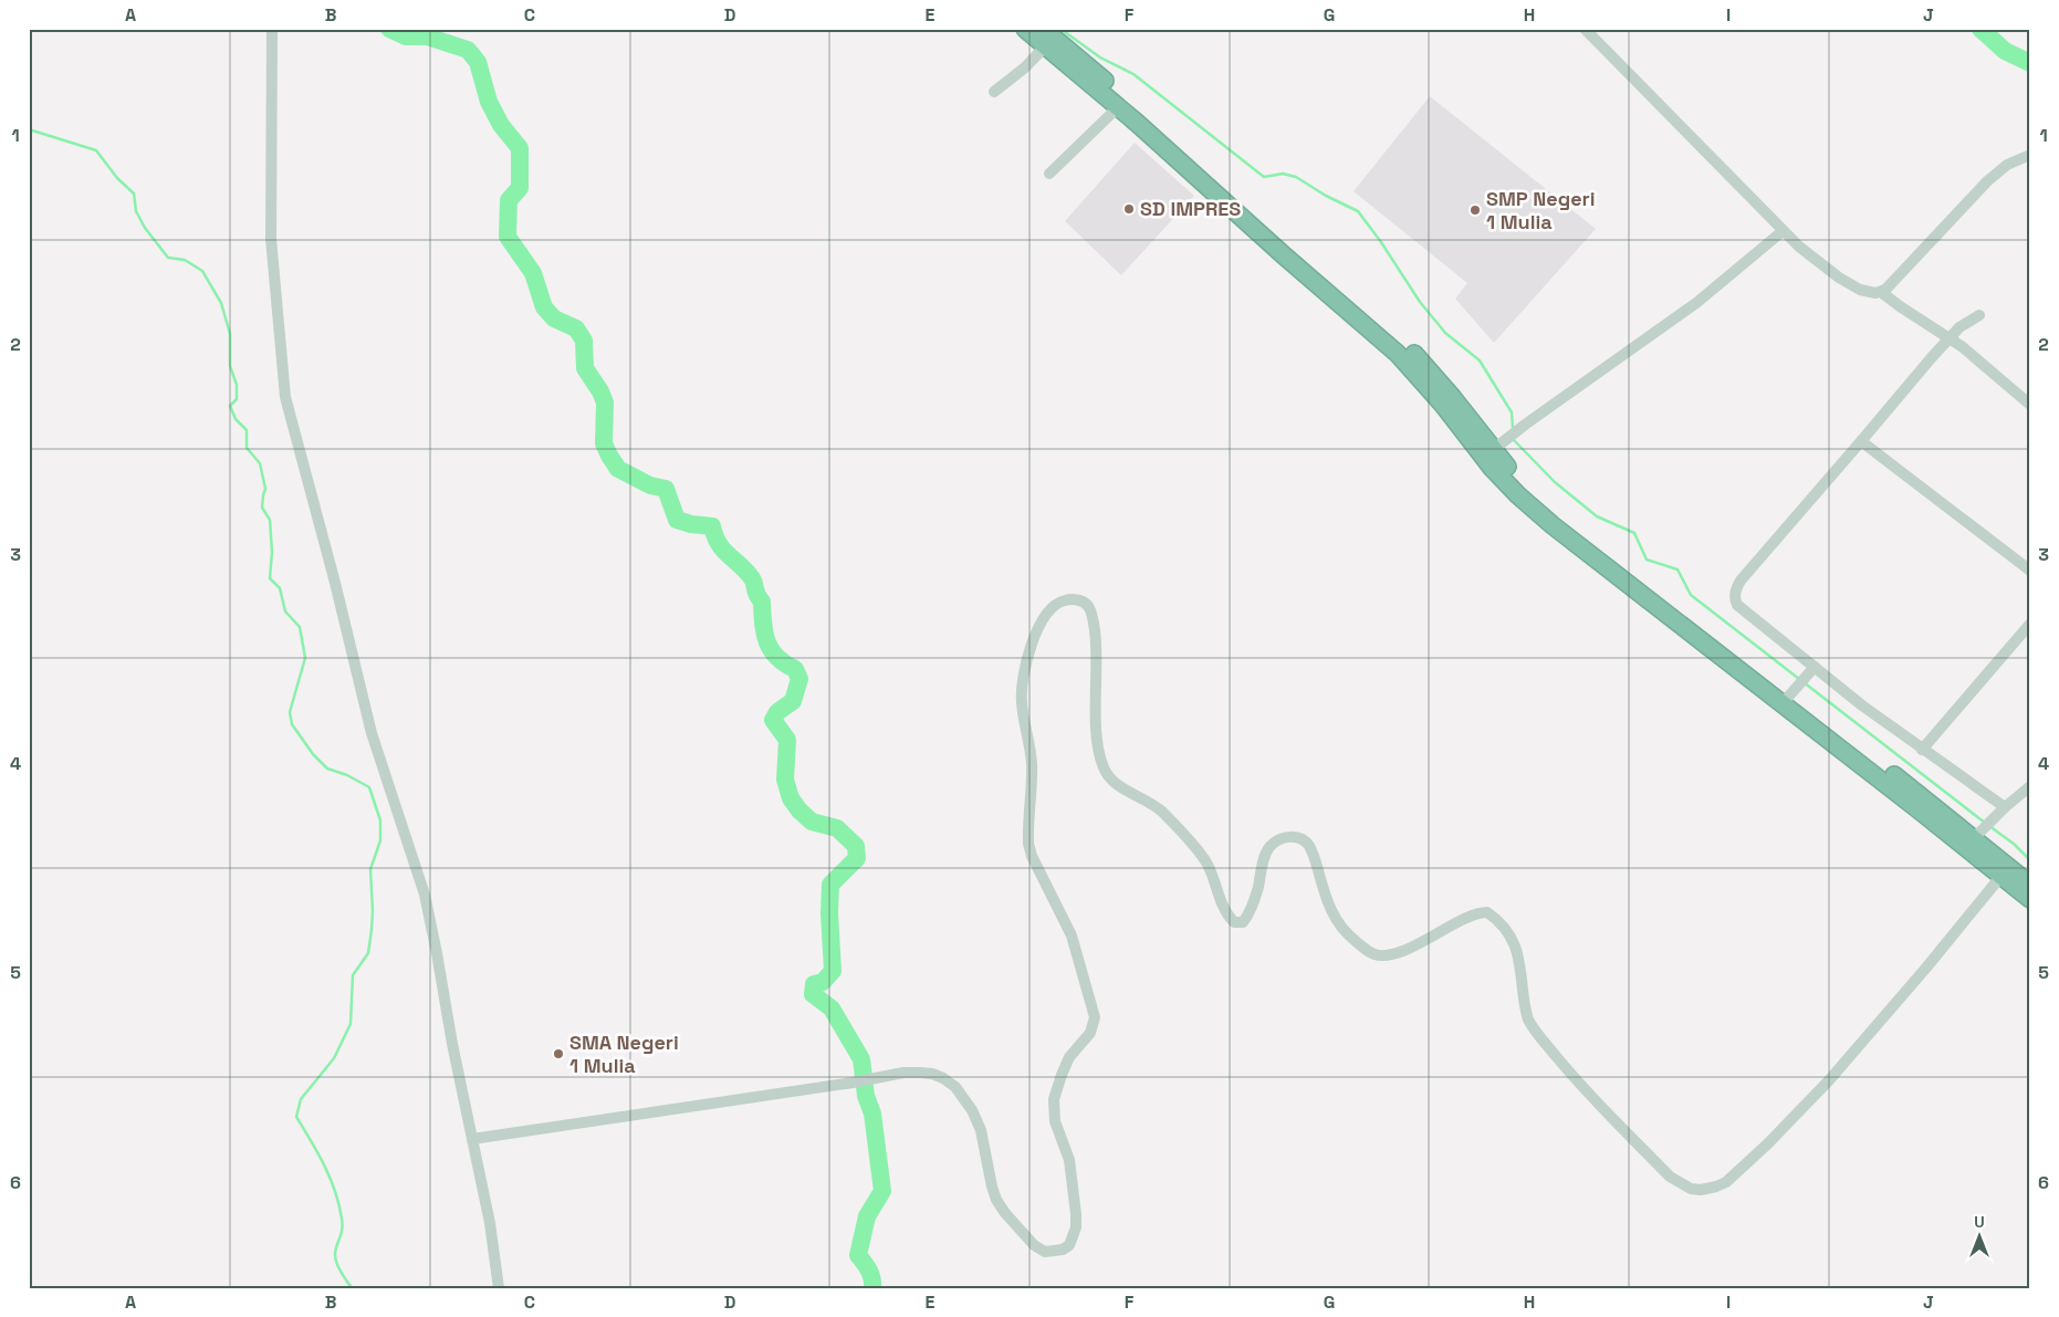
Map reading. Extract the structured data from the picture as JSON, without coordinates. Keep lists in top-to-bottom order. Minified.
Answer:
{"places":["SD IMPRES","SMP Negeri 1 Mulia","SMA Negeri 1 Mulia"],"north":"top","grid":{"columns":["A","B","C","D","E","F","G","H","I","J"],"rows":["1","2","3","4","5","6"]}}
